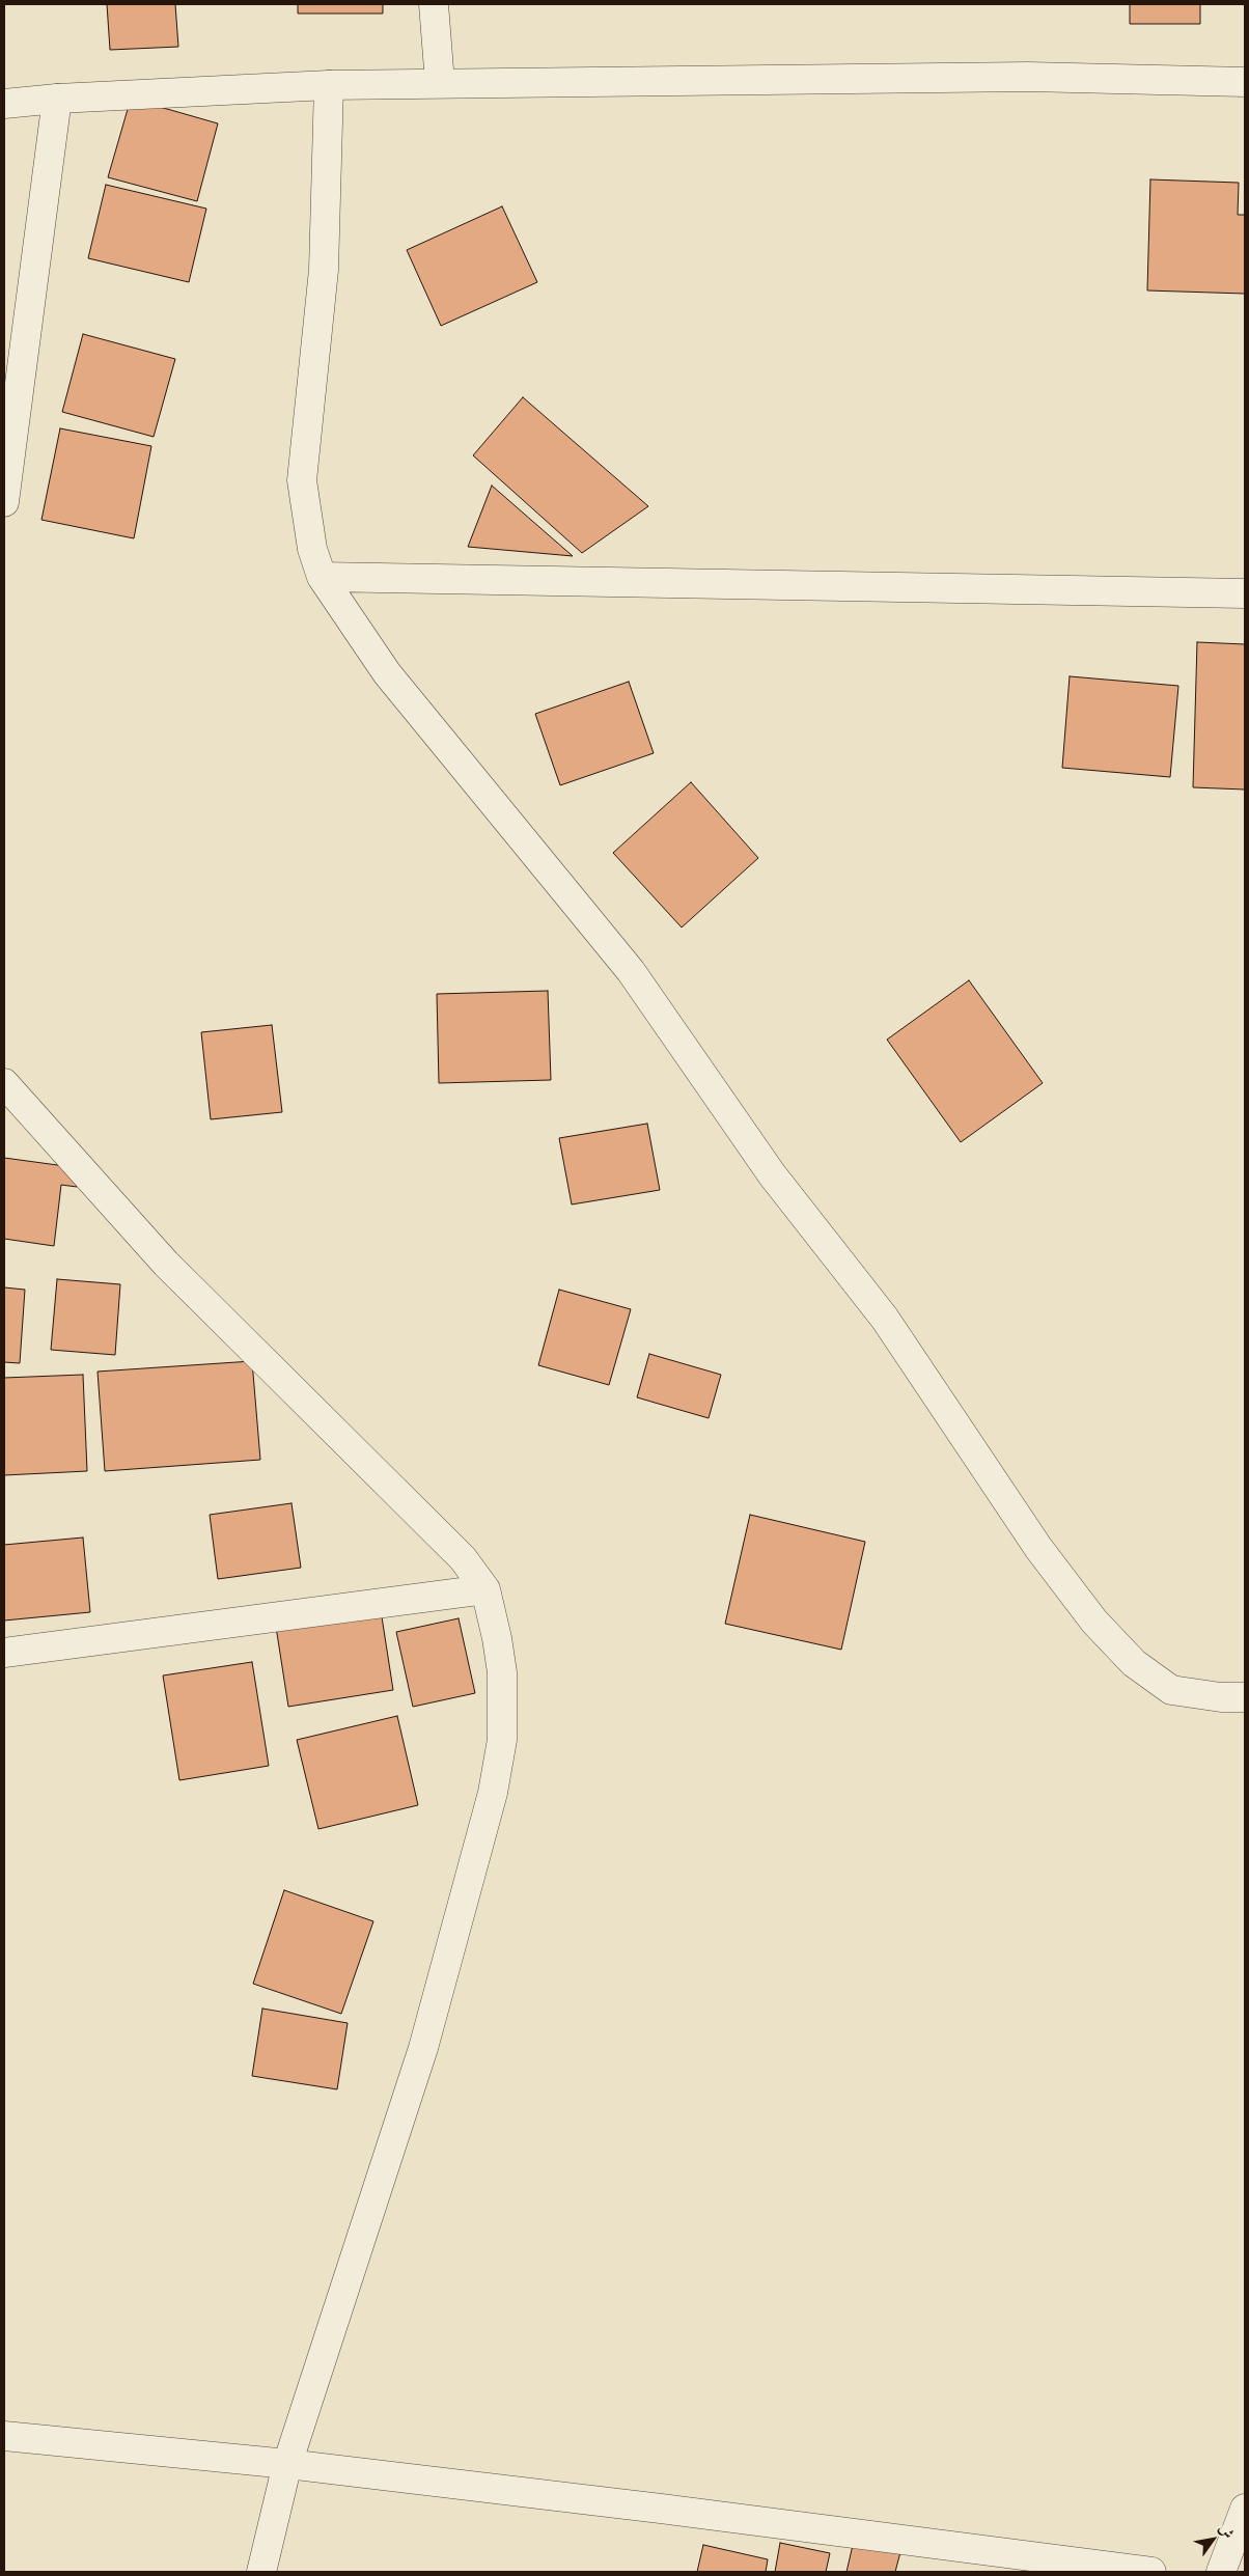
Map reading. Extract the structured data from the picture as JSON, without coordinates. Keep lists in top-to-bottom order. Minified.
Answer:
{"north":"top right"}
